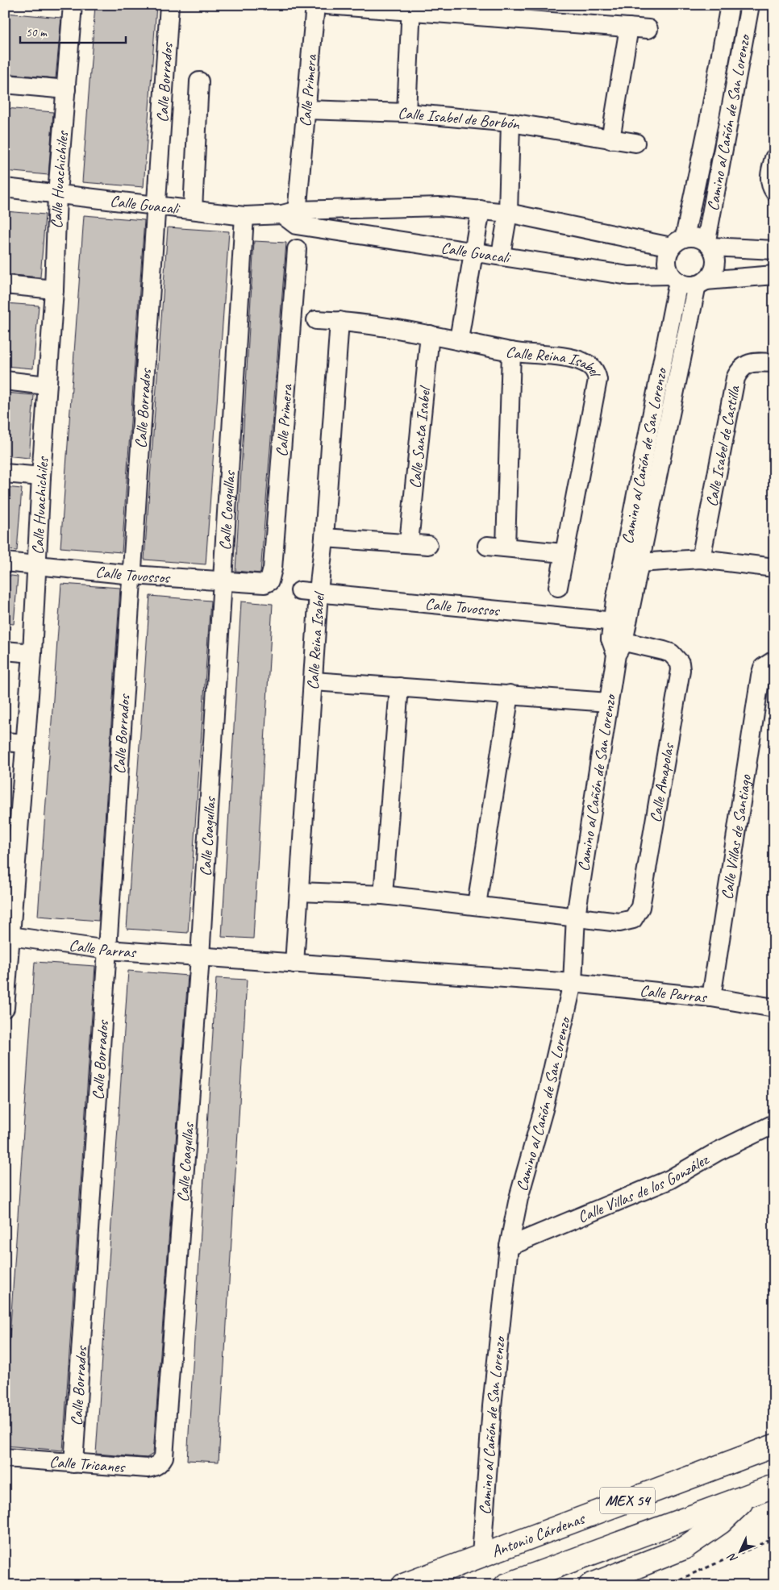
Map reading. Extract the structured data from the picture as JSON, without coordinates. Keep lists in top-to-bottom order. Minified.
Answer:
{"streets":{"highway":["MEX 54","Antonio Cárdenas"],"street":["Calle Borrados","Calle Primera","Calle Isabel de Borbón","Camino al Cañón de San Lorenzo","Calle Huachichiles","Calle Guacali","Calle Reina Isabel","Calle Santa Isabel","Calle Isabel de Castilla","Calle Coagullas","Calle Tovossos","Calle Amapolas","Calle Villas de Santiago","Calle Parras","Calle Villas de los González","Calle Tricanes"]},"crossings":[["Calle Borrados","Calle Guacali"],["Calle Borrados","Calle Tovossos"],["Calle Borrados","Calle Parras"],["Calle Borrados","Calle Tricanes"],["Calle Primera","Calle Isabel de Borbón"],["Calle Primera","Calle Guacali"],["Calle Primera","Calle Tovossos"],["Camino al Cañón de San Lorenzo","Calle Guacali"],["Camino al Cañón de San Lorenzo","Calle Tovossos"],["Camino al Cañón de San Lorenzo","Calle Amapolas"],["Camino al Cañón de San Lorenzo","Calle Parras"],["Camino al Cañón de San Lorenzo","Calle Villas de los González"],["Camino al Cañón de San Lorenzo","MEX 54"],["Camino al Cañón de San Lorenzo","Antonio Cárdenas"],["Calle Huachichiles","Calle Guacali"],["Calle Huachichiles","Calle Tovossos"],["Calle Huachichiles","Calle Parras"],["Calle Guacali","Calle Coagullas"],["Calle Reina Isabel","Calle Santa Isabel"],["Calle Reina Isabel","Calle Tovossos"],["Calle Reina Isabel","Calle Amapolas"],["Calle Reina Isabel","Calle Parras"],["Calle Coagullas","Calle Tovossos"],["Calle Coagullas","Calle Parras"],["Calle Coagullas","Calle Tricanes"],["Calle Tovossos","Calle Amapolas"],["Calle Villas de Santiago","Calle Parras"],["MEX 54","Antonio Cárdenas"]],"scale_bar":"50 m","north":"bottom left"}
